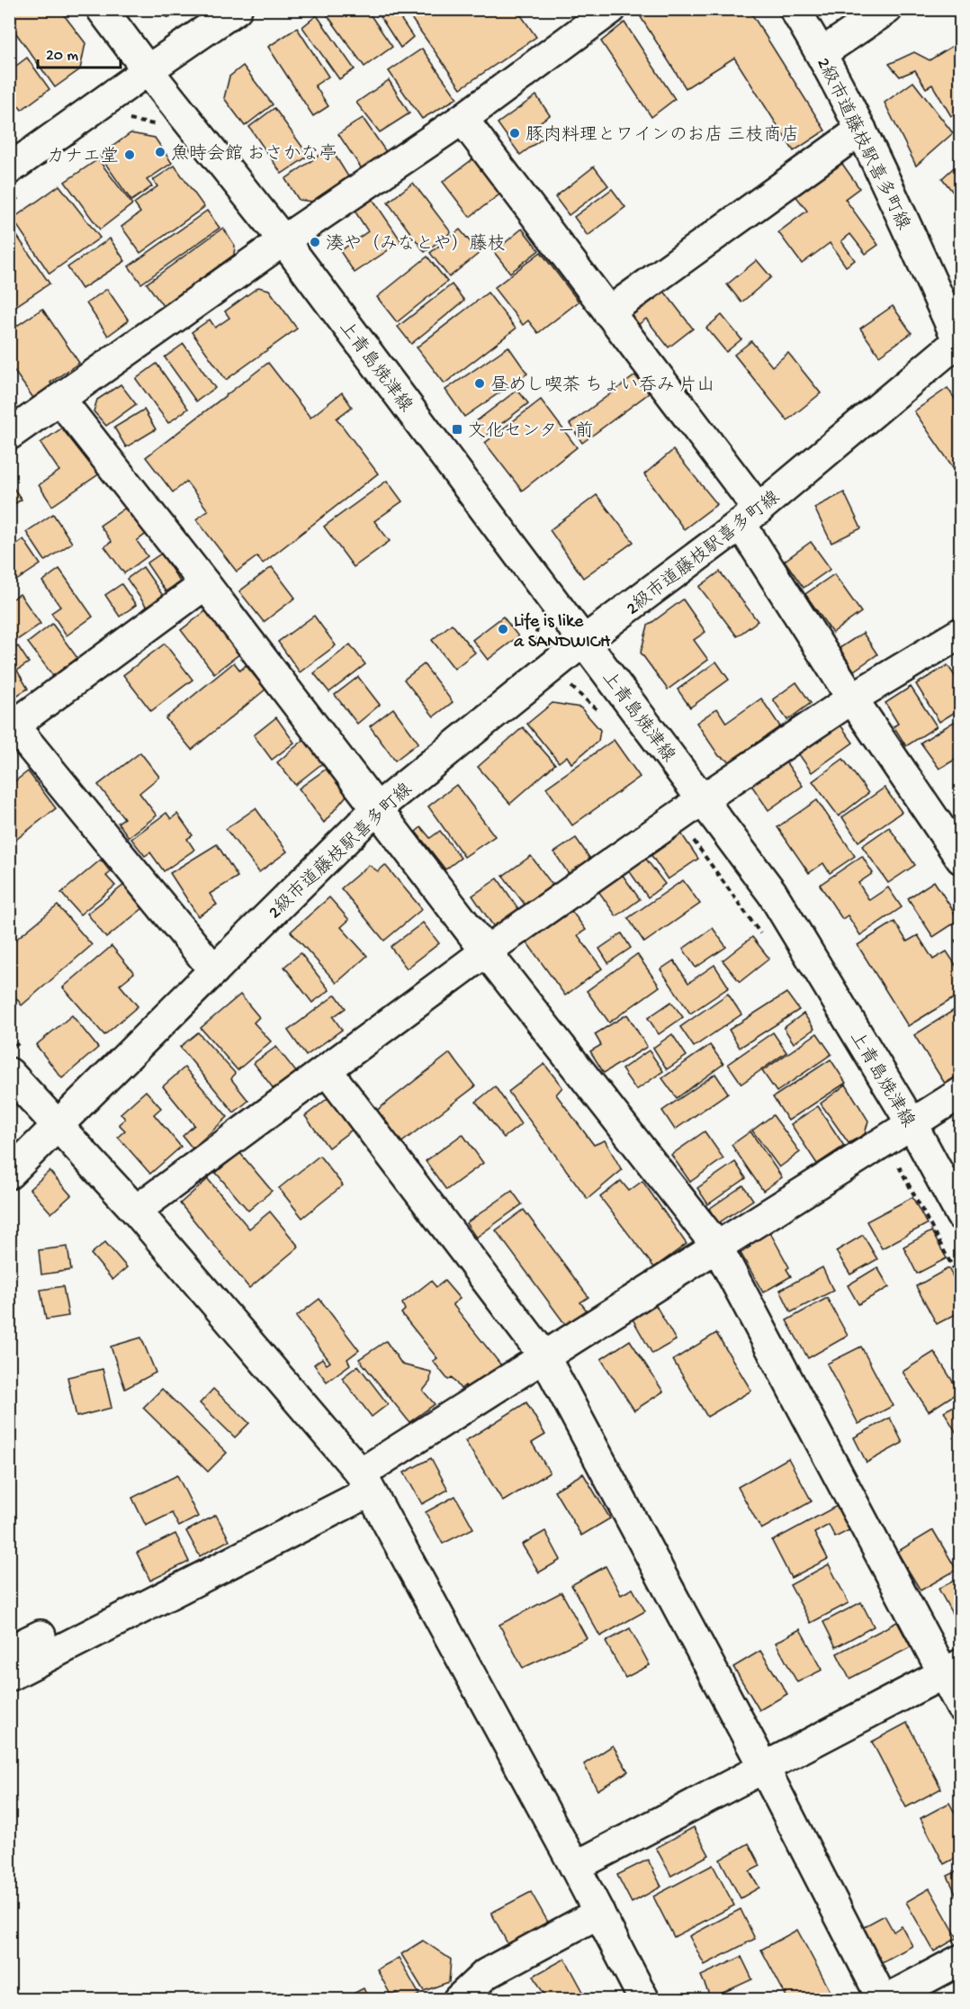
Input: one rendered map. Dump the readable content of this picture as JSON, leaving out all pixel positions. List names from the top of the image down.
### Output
{
  "streets": {
    "street": ["2級市道藤枝駅喜多町線", "上青島焼津線"]
  },
  "crossings": [
    ["2級市道藤枝駅喜多町線", "上青島焼津線"]
  ],
  "places": {
    "other": [
      "豚肉料理とワインのお店 三枝商店",
      "魚時会館 おさかな亭",
      "カナエ堂",
      "湊や（みなとや）藤枝",
      "昼めし喫茶 ちょい呑み 片山",
      "Life is like a SANDWICH"
    ],
    "transit": ["文化センター前"]
  },
  "scale_bar": "20 m"
}
